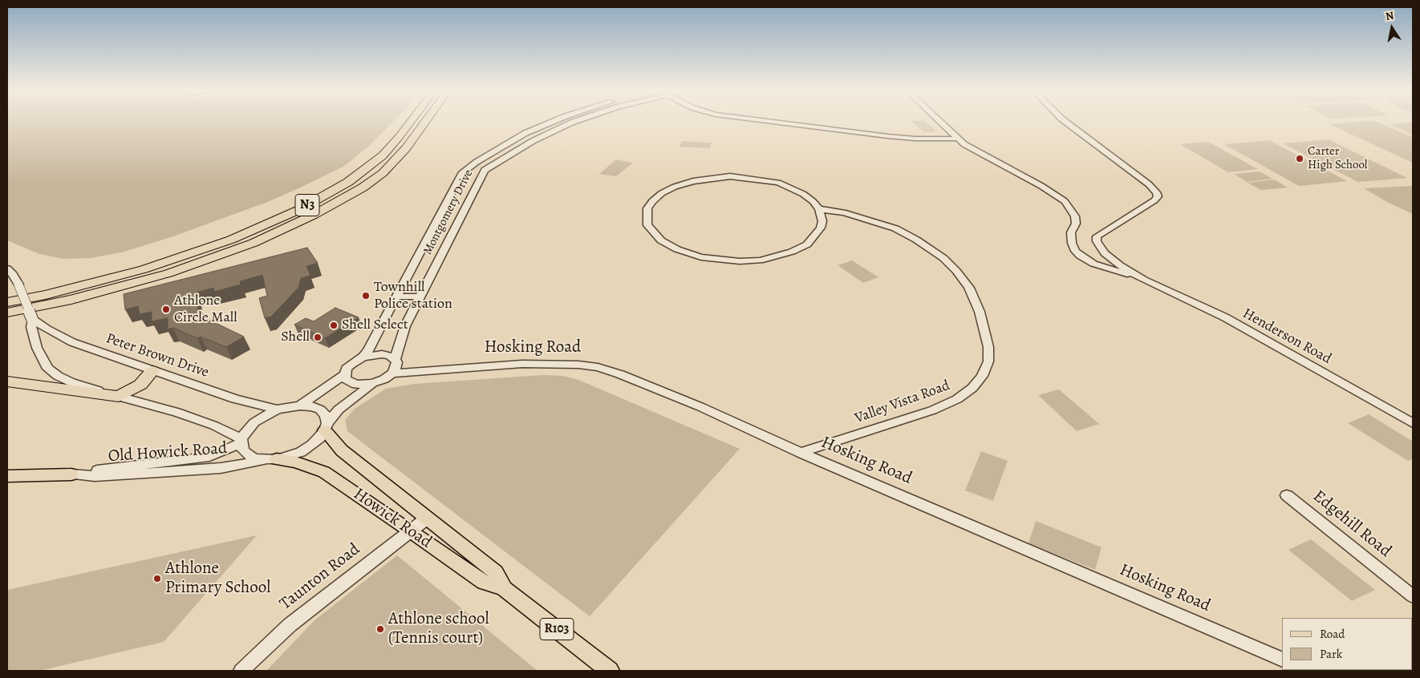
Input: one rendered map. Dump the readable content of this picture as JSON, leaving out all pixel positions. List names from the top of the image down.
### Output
{
  "streets": {
    "highway": ["N3"],
    "main road": ["Old Howick Road", "Howick Road", "R103"],
    "street": [
      "Montgomery Drive",
      "Henderson Road",
      "Hosking Road",
      "Peter Brown Drive",
      "Valley Vista Road",
      "Edgehill Road",
      "Taunton Road"
    ]
  },
  "crossings": [
    ["Montgomery Drive", "Hosking Road"],
    ["Hosking Road", "Valley Vista Road"],
    ["Peter Brown Drive", "R103"],
    ["Old Howick Road", "Howick Road"],
    ["Old Howick Road", "R103"],
    ["Howick Road", "Taunton Road"],
    ["Howick Road", "R103"]
  ],
  "places": [
    "Carter High School",
    "Townhill Police station",
    "Athlone Circle Mall",
    "Shell Select",
    "Shell",
    "Athlone Primary School",
    "Athlone school (Tennis court)"
  ],
  "legend": ["Road", "Park"],
  "north": "top"
}
